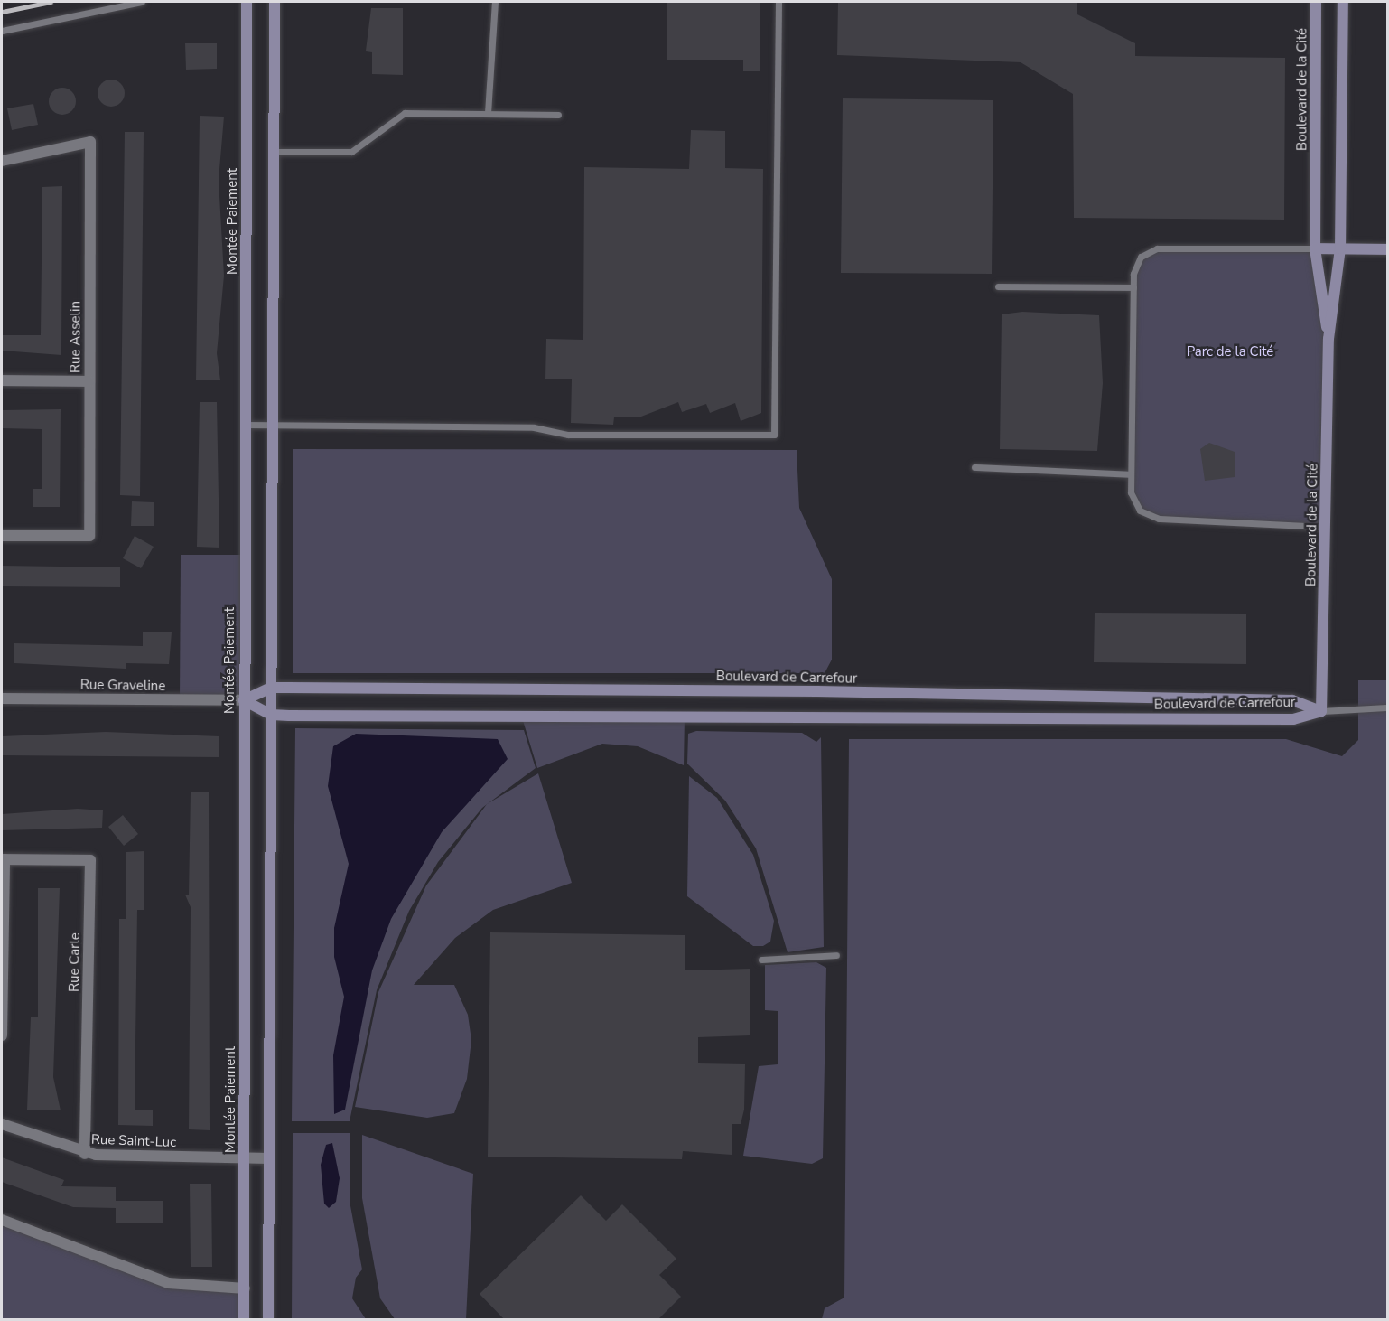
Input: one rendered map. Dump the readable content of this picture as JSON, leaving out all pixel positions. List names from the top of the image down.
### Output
{
  "streets": {
    "street": [
      "Boulevard de la Cité",
      "Montée Paiement",
      "Rue Asselin",
      "Boulevard de Carrefour",
      "Rue Graveline",
      "Rue Carle",
      "Rue Saint-Luc"
    ]
  },
  "crossings": [
    ["Boulevard de la Cité", "Boulevard de Carrefour"],
    ["Montée Paiement", "Rue Graveline"],
    ["Montée Paiement", "Rue Saint-Luc"],
    ["Rue Carle", "Rue Saint-Luc"]
  ],
  "parks": ["Parc de la Cité"]
}
